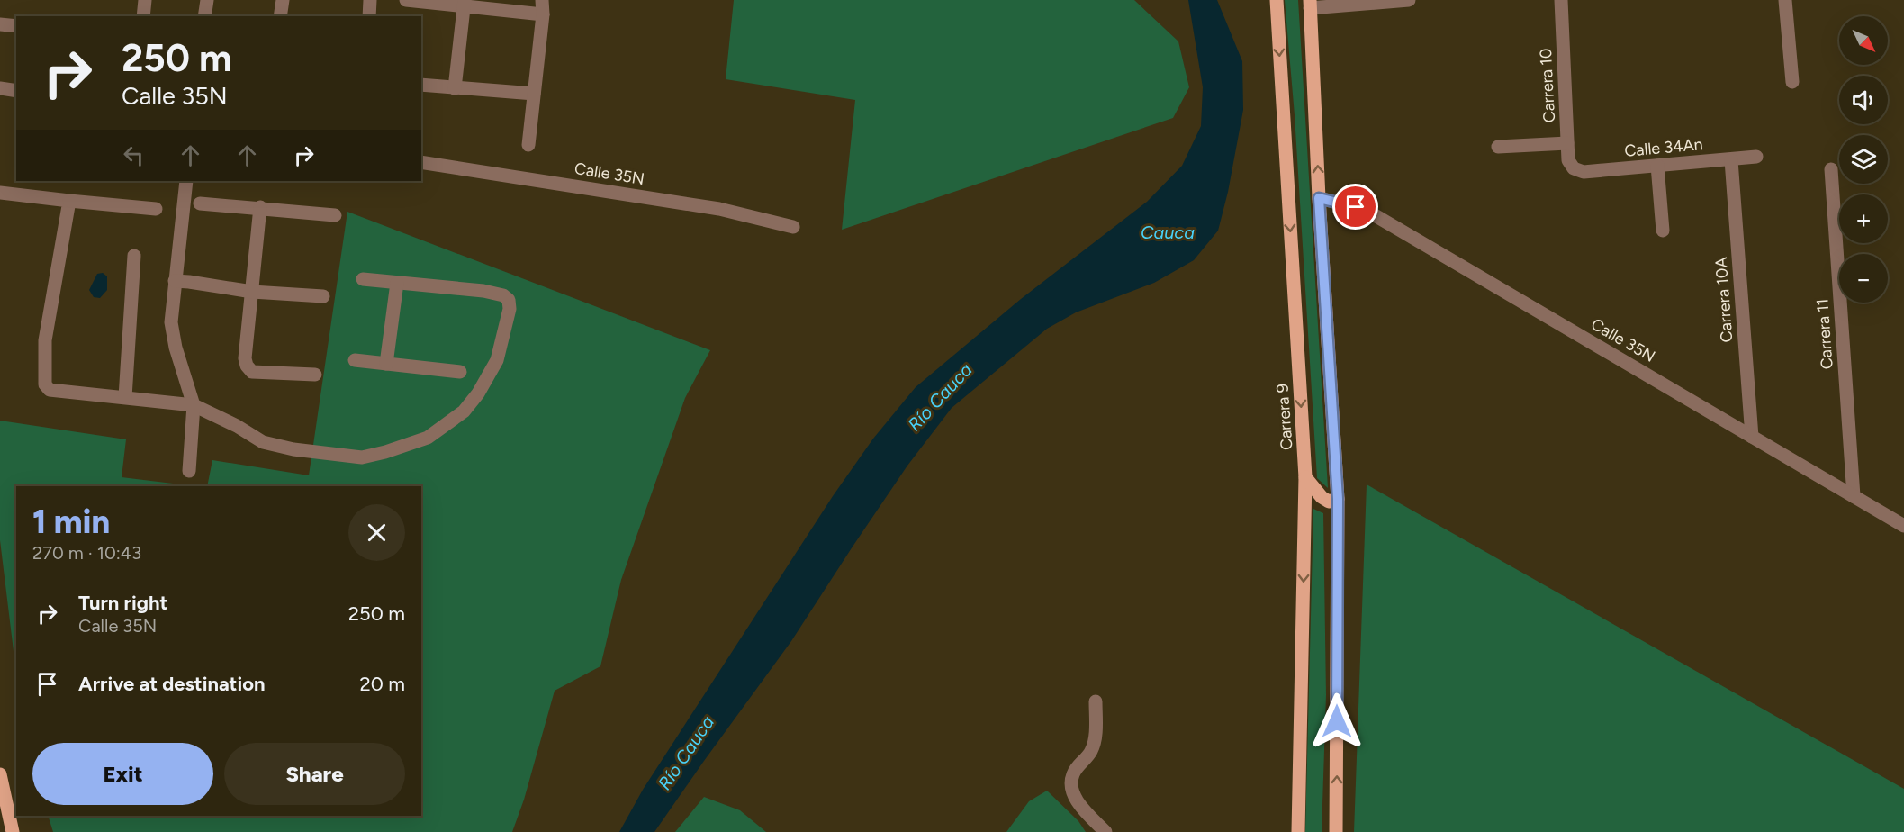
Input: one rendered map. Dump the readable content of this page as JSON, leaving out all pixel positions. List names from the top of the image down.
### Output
{
  "streets": {
    "main road": ["Carrera 9"],
    "street": [
      "Carrera 10",
      "Calle 34An",
      "Calle 35N",
      "Carrera 10A",
      "Carrera 11"
    ]
  },
  "crossings": [
    ["Carrera 10", "Calle 34An"],
    ["Calle 34An", "Carrera 10A"],
    ["Calle 35N", "Carrera 10A"],
    ["Calle 35N", "Carrera 11"]
  ],
  "water": ["Cauca", "Río Cauca"],
  "north": "bottom right",
  "page": {
    "map_buttons": ["+", "−"],
    "turn": ["250 m", "Calle 35N"],
    "heading": ["1 min", "270 m · 10:43"],
    "list": [
      {
        "name": "Turn right",
        "note": "Calle 35N",
        "value": "250 m"
      },
      {
        "name": "Arrive at destination",
        "value": "20 m"
      }
    ],
    "buttons": ["Exit", "Share"]
  }
}
